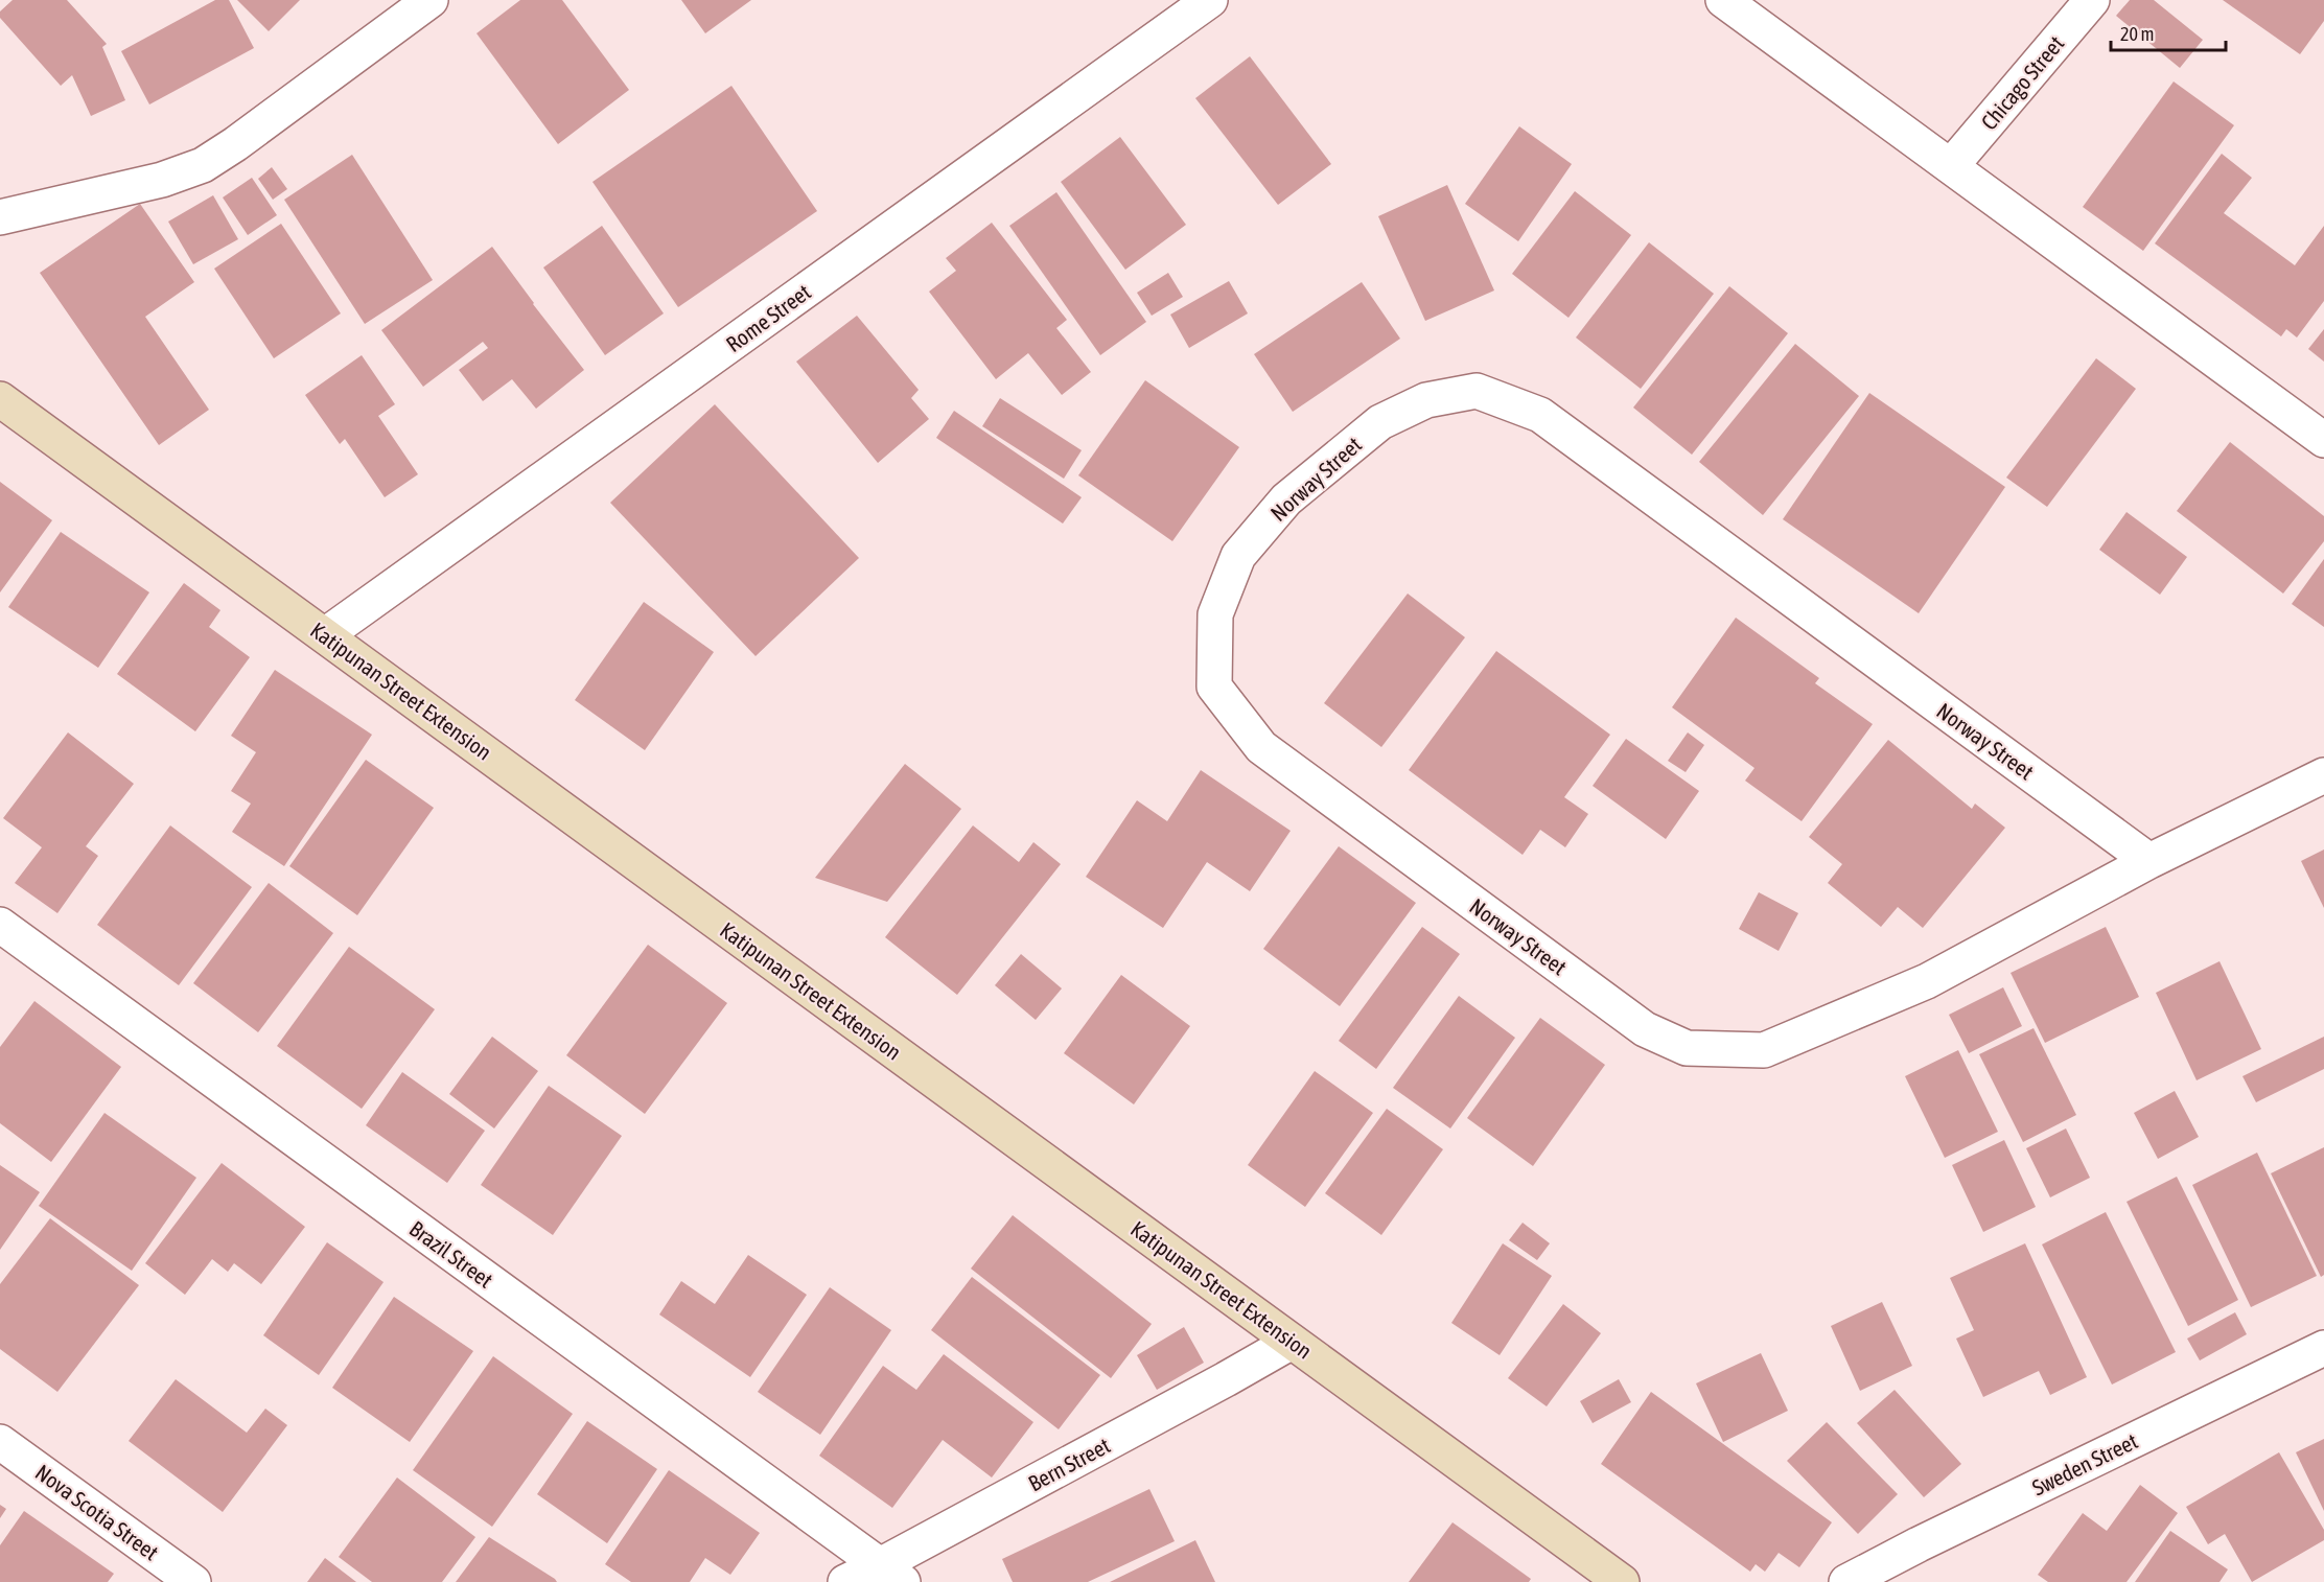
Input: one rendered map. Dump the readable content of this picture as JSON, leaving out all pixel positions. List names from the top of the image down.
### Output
{
  "streets": {
    "street": [
      "Chicago Street",
      "Rome Street",
      "Norway Street",
      "Katipunan Street Extension",
      "Brazil Street",
      "Bern Street",
      "Sweden Street",
      "Nova Scotia Street"
    ]
  },
  "crossings": [
    ["Rome Street", "Katipunan Street Extension"],
    ["Katipunan Street Extension", "Bern Street"],
    ["Brazil Street", "Bern Street"]
  ],
  "scale_bar": "20 m"
}
